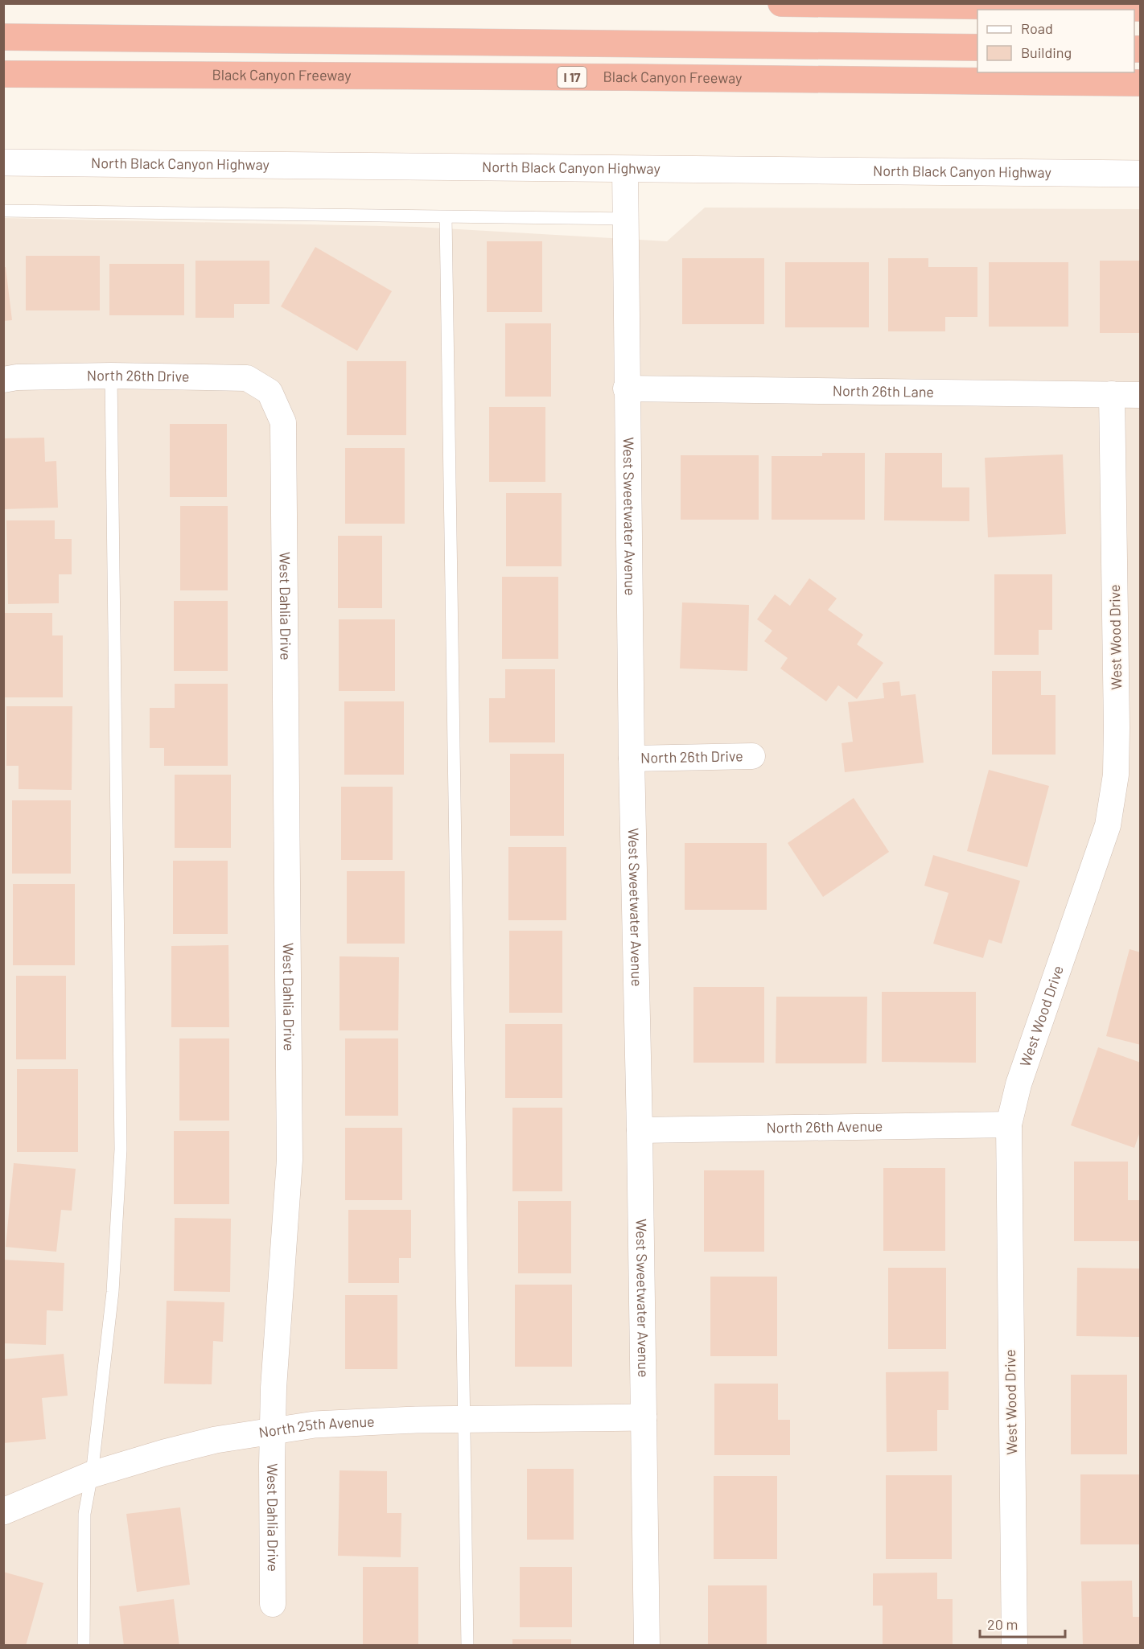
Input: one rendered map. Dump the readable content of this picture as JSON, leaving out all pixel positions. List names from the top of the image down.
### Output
{
  "streets": {
    "highway": ["Black Canyon Freeway", "I 17"],
    "main road": ["North Black Canyon Highway", "North 25th Avenue"],
    "street": [
      "North 26th Drive",
      "North 26th Lane",
      "West Sweetwater Avenue",
      "West Dahlia Drive",
      "West Wood Drive",
      "North 26th Avenue"
    ]
  },
  "crossings": [
    ["North Black Canyon Highway", "West Sweetwater Avenue"],
    ["North 26th Drive", "West Sweetwater Avenue"],
    ["North 26th Drive", "West Dahlia Drive"],
    ["North 26th Lane", "West Sweetwater Avenue"],
    ["North 26th Lane", "West Wood Drive"],
    ["West Sweetwater Avenue", "North 26th Avenue"],
    ["West Sweetwater Avenue", "North 25th Avenue"],
    ["West Dahlia Drive", "North 25th Avenue"],
    ["West Wood Drive", "North 26th Avenue"]
  ],
  "legend": ["Road", "Building"],
  "scale_bar": "20 m"
}
